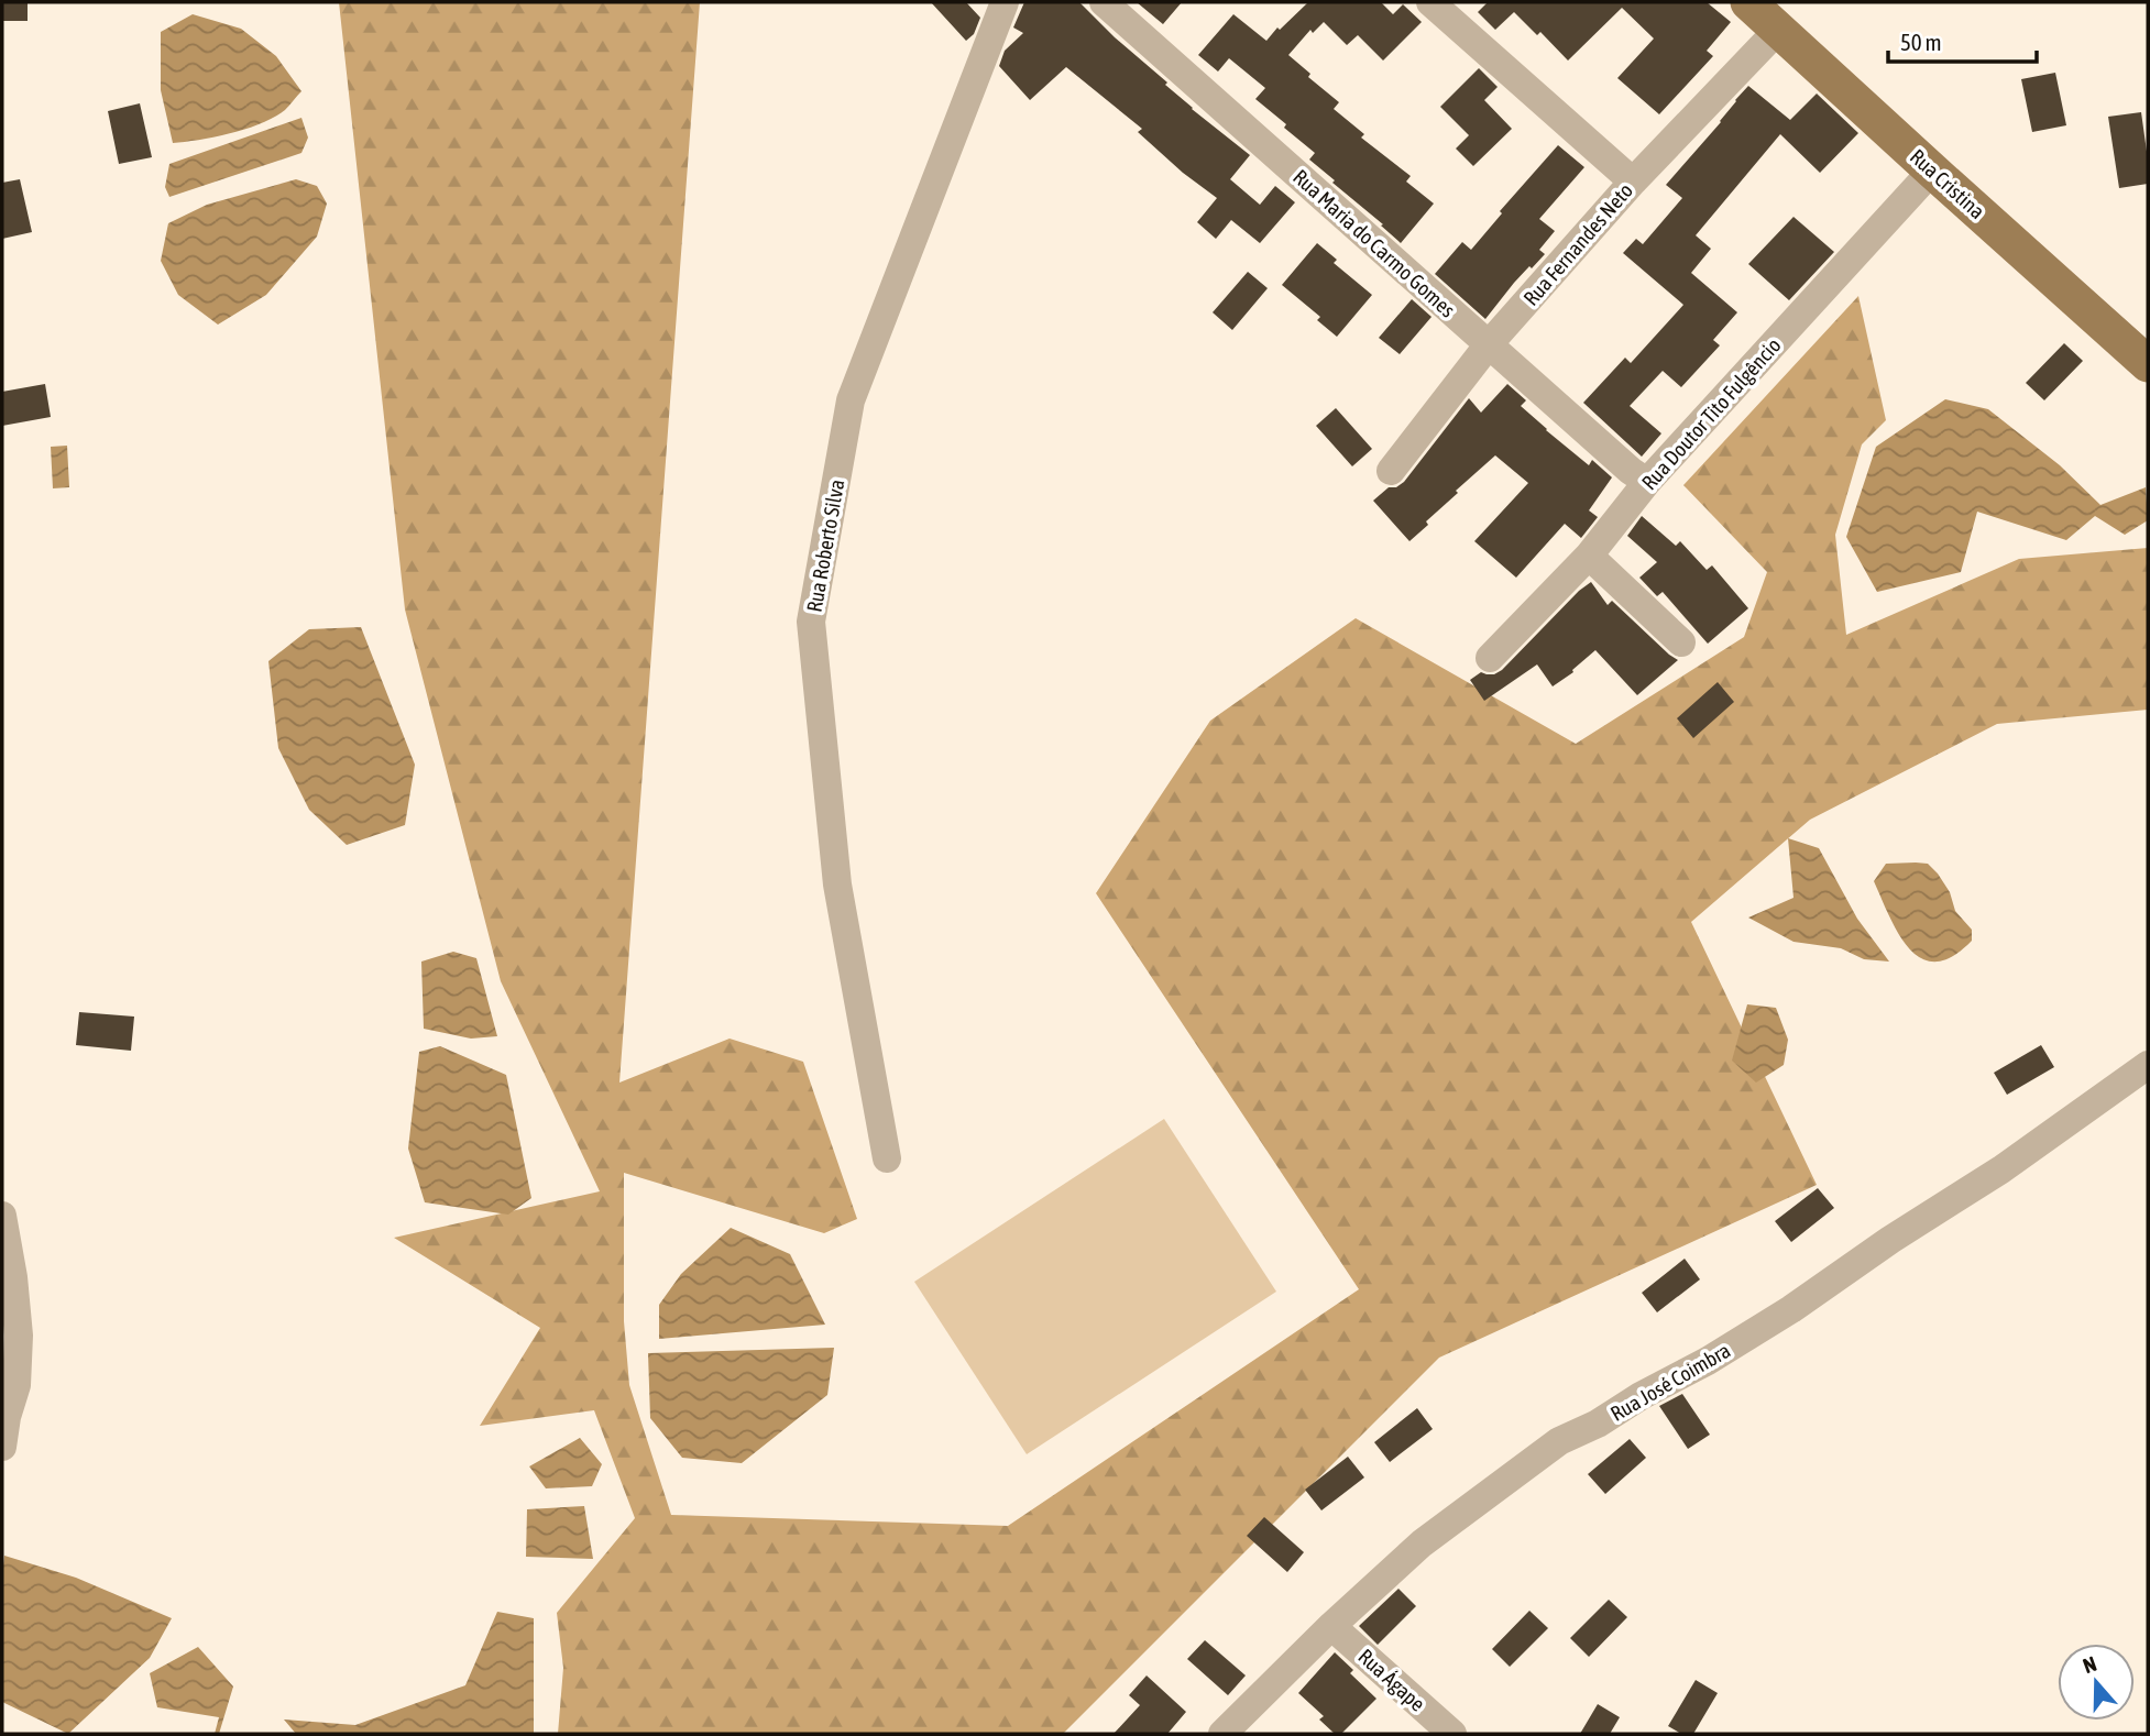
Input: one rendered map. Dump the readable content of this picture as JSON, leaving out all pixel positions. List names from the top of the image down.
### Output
{
  "streets": {
    "main road": ["Rua Cristina"],
    "street": [
      "Rua Maria do Carmo Gomes",
      "Rua Fernandes Neto",
      "Rua Doutor Tito Fulgêncio",
      "Rua Roberto Silva",
      "Rua José Coimbra",
      "Rua Ágape"
    ]
  },
  "crossings": [
    ["Rua Cristina", "Rua Fernandes Neto"],
    ["Rua Cristina", "Rua Doutor Tito Fulgêncio"],
    ["Rua Maria do Carmo Gomes", "Rua Fernandes Neto"],
    ["Rua Maria do Carmo Gomes", "Rua Doutor Tito Fulgêncio"],
    ["Rua José Coimbra", "Rua Ágape"]
  ],
  "scale_bar": "50 m",
  "north": "top"
}
